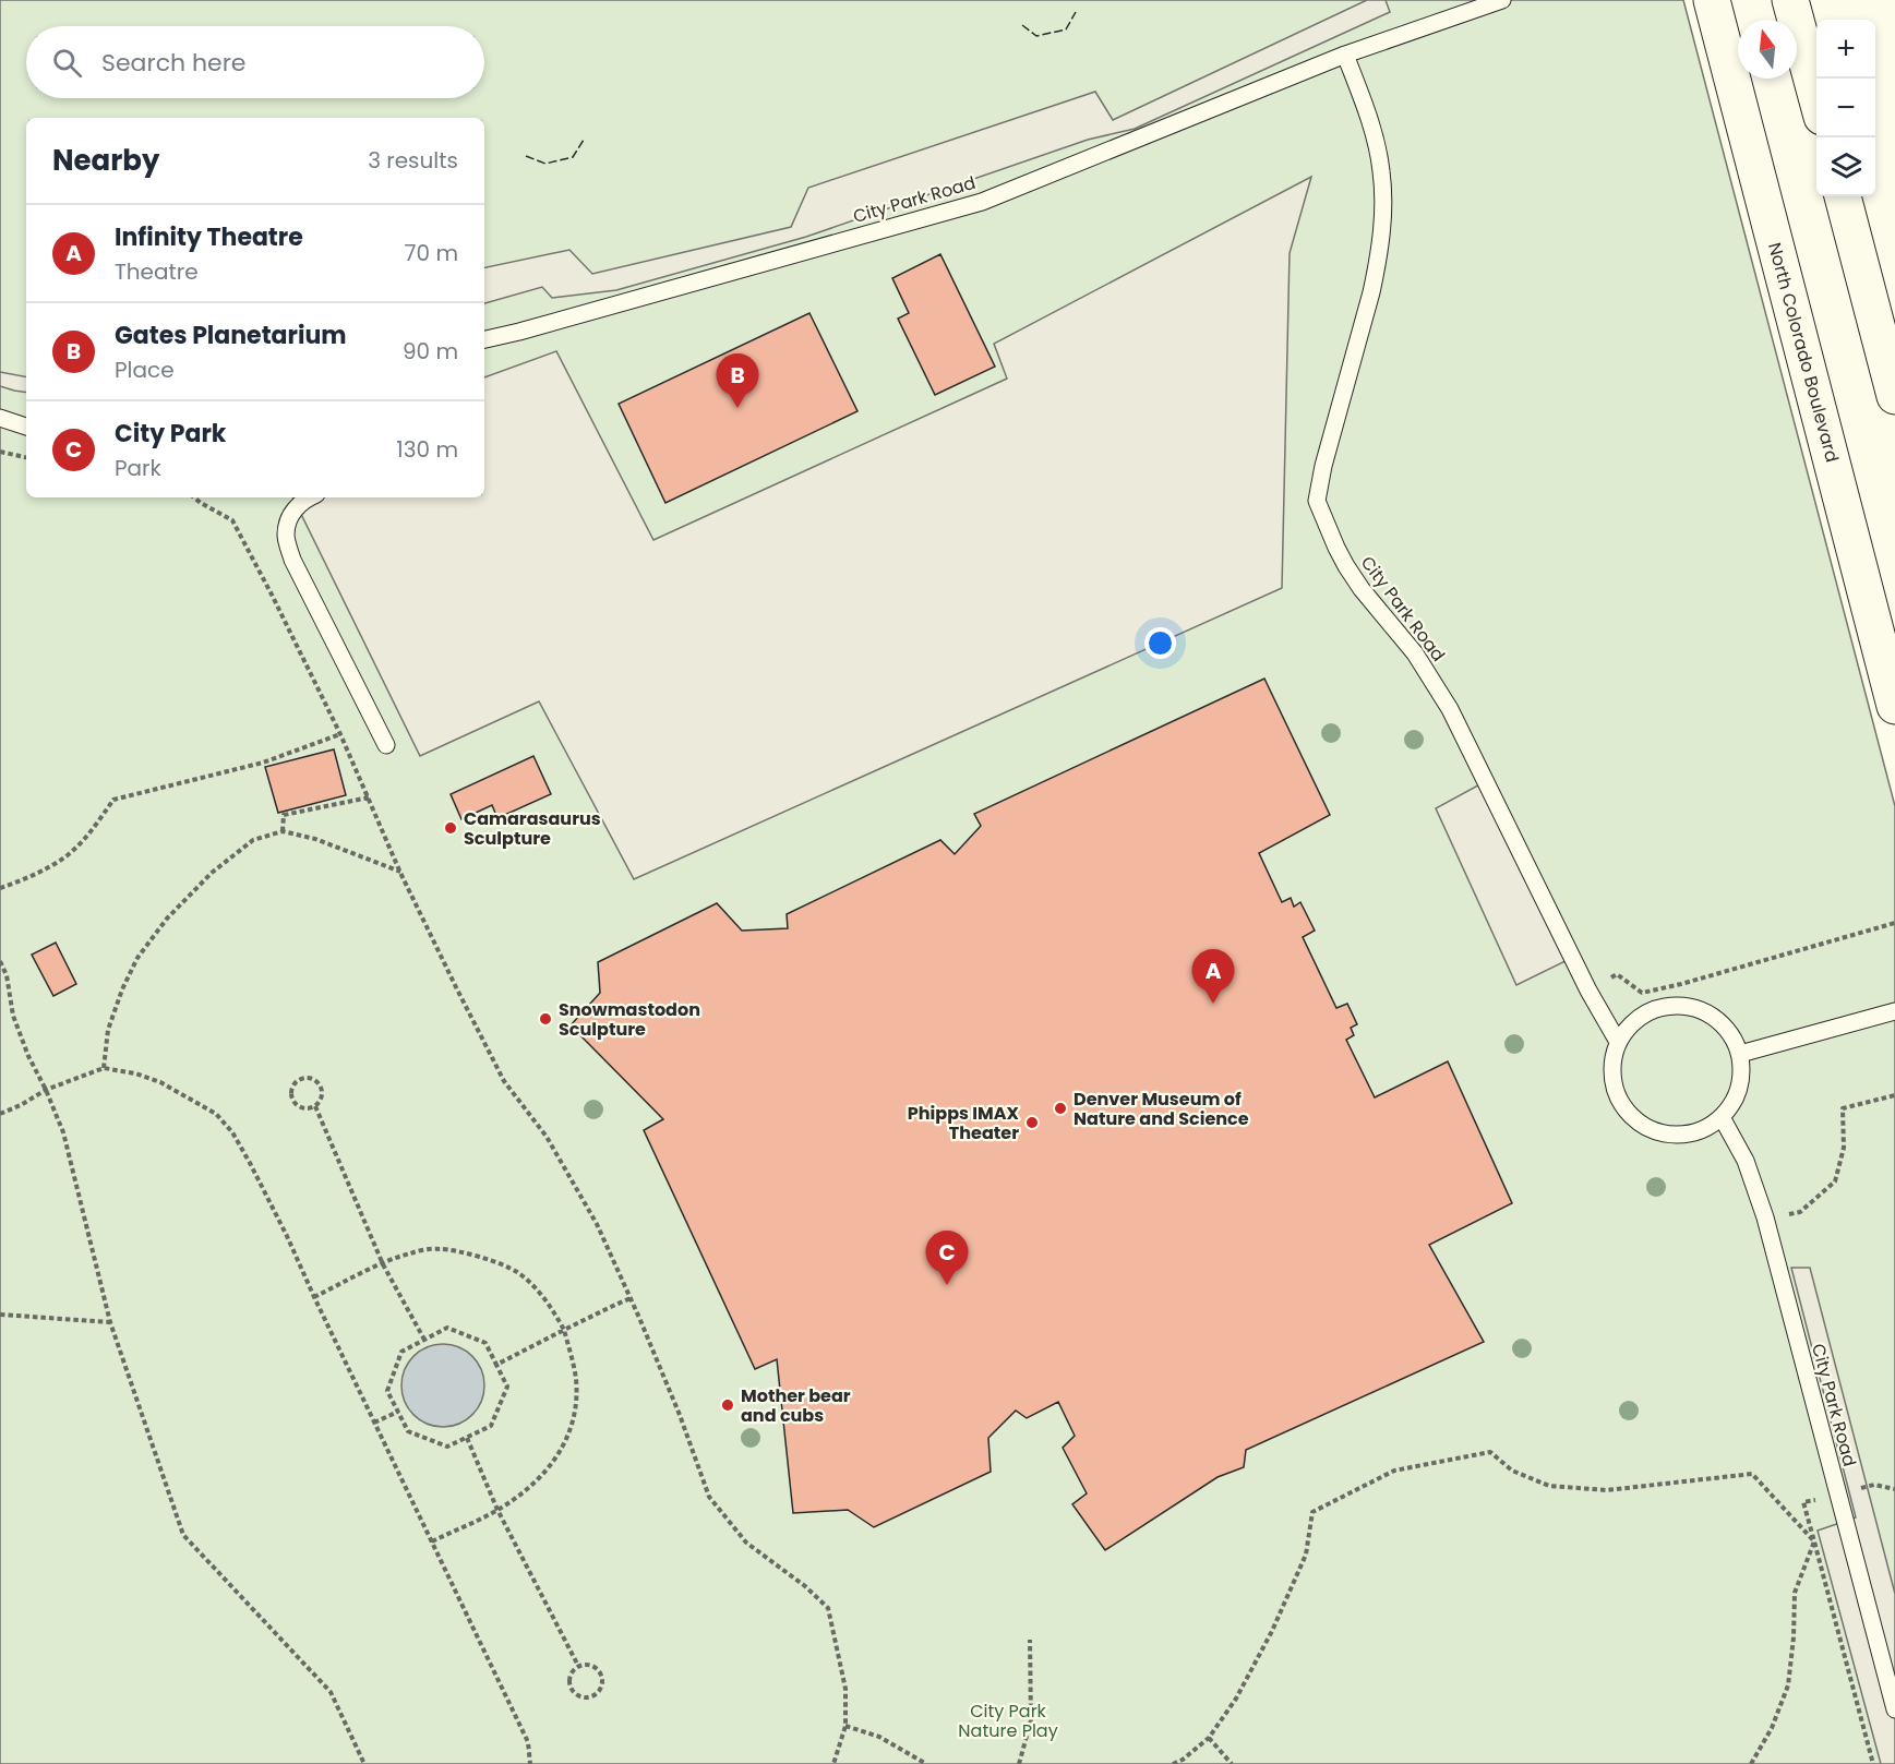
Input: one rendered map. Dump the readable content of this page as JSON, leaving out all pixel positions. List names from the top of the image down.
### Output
{
  "streets": {
    "main road": ["North Colorado Boulevard"],
    "lane": ["City Park Road"]
  },
  "parks": ["City Park Nature Play"],
  "places": [
    "Camarasaurus Sculpture",
    "Snowmastodon Sculpture",
    "Denver Museum of Nature and Science",
    "Phipps IMAX Theater",
    "Mother bear and cubs"
  ],
  "north": "top",
  "page": {
    "map_buttons": ["+", "−"],
    "search": "Search here",
    "heading": ["Nearby", "3 results"],
    "list": [
      {
        "mark": "A",
        "name": "Infinity Theatre",
        "note": "Theatre",
        "value": "70 m"
      },
      {
        "mark": "B",
        "name": "Gates Planetarium",
        "note": "Place",
        "value": "90 m"
      },
      {
        "mark": "C",
        "name": "City Park",
        "note": "Park",
        "value": "130 m"
      }
    ],
    "pins": ["B", "A", "C"]
  }
}
